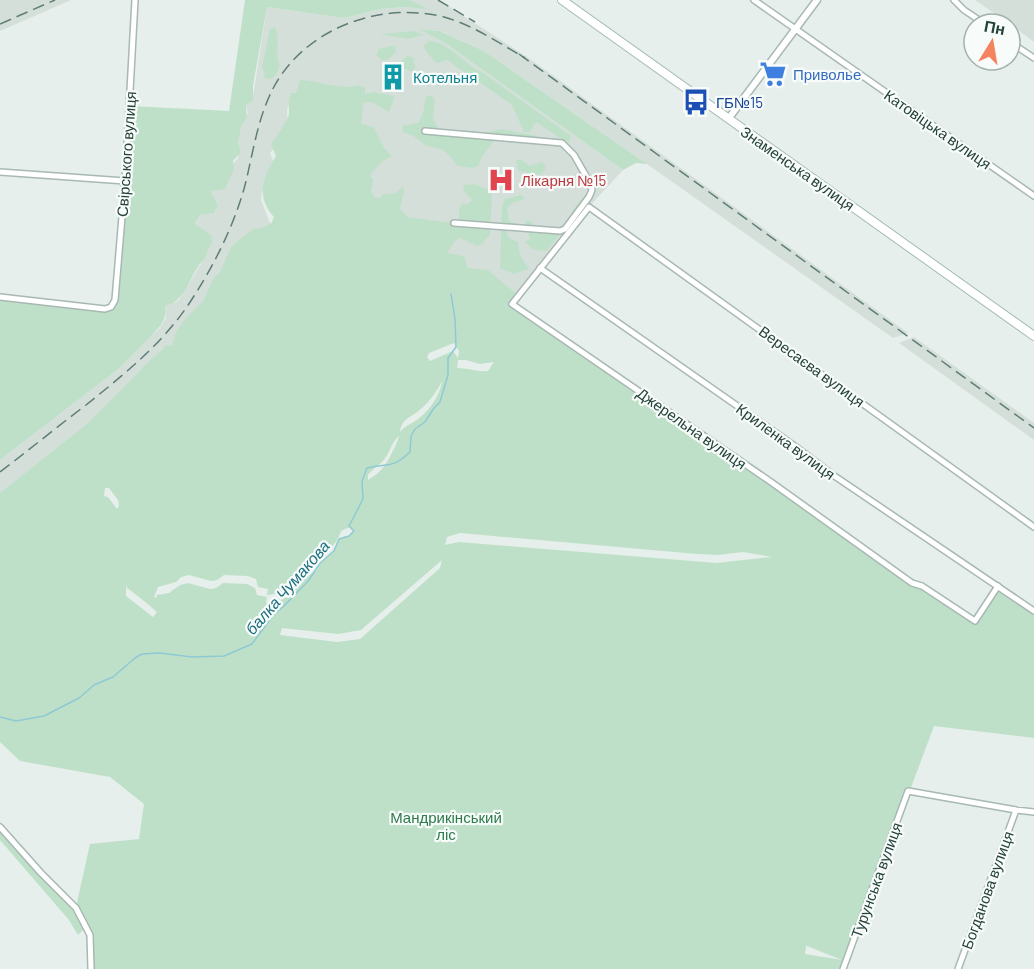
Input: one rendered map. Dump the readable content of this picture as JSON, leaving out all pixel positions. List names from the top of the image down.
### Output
{
  "streets": {
    "main road": ["Знаменська вулиця"],
    "street": [
      "Катовіцька вулиця",
      "Свірського вулиця",
      "Вересаєва вулиця",
      "Джерельна вулиця",
      "Криленка вулиця",
      "Турунська вулиця",
      "Богданова вулиця"
    ]
  },
  "crossings": [
    ["Вересаєва вулиця", "Джерельна вулиця"],
    ["Джерельна вулиця", "Криленка вулиця"],
    ["Турунська вулиця", "Богданова вулиця"]
  ],
  "water": ["балка Чумакова"],
  "parks": ["Мандрикінський ліс"],
  "places": {
    "supermarket": ["Приволье"],
    "building": ["Котельня"],
    "bus stop": ["ГБ№15"],
    "hospital": ["Лікарня №15"]
  },
  "north": "top"
}
